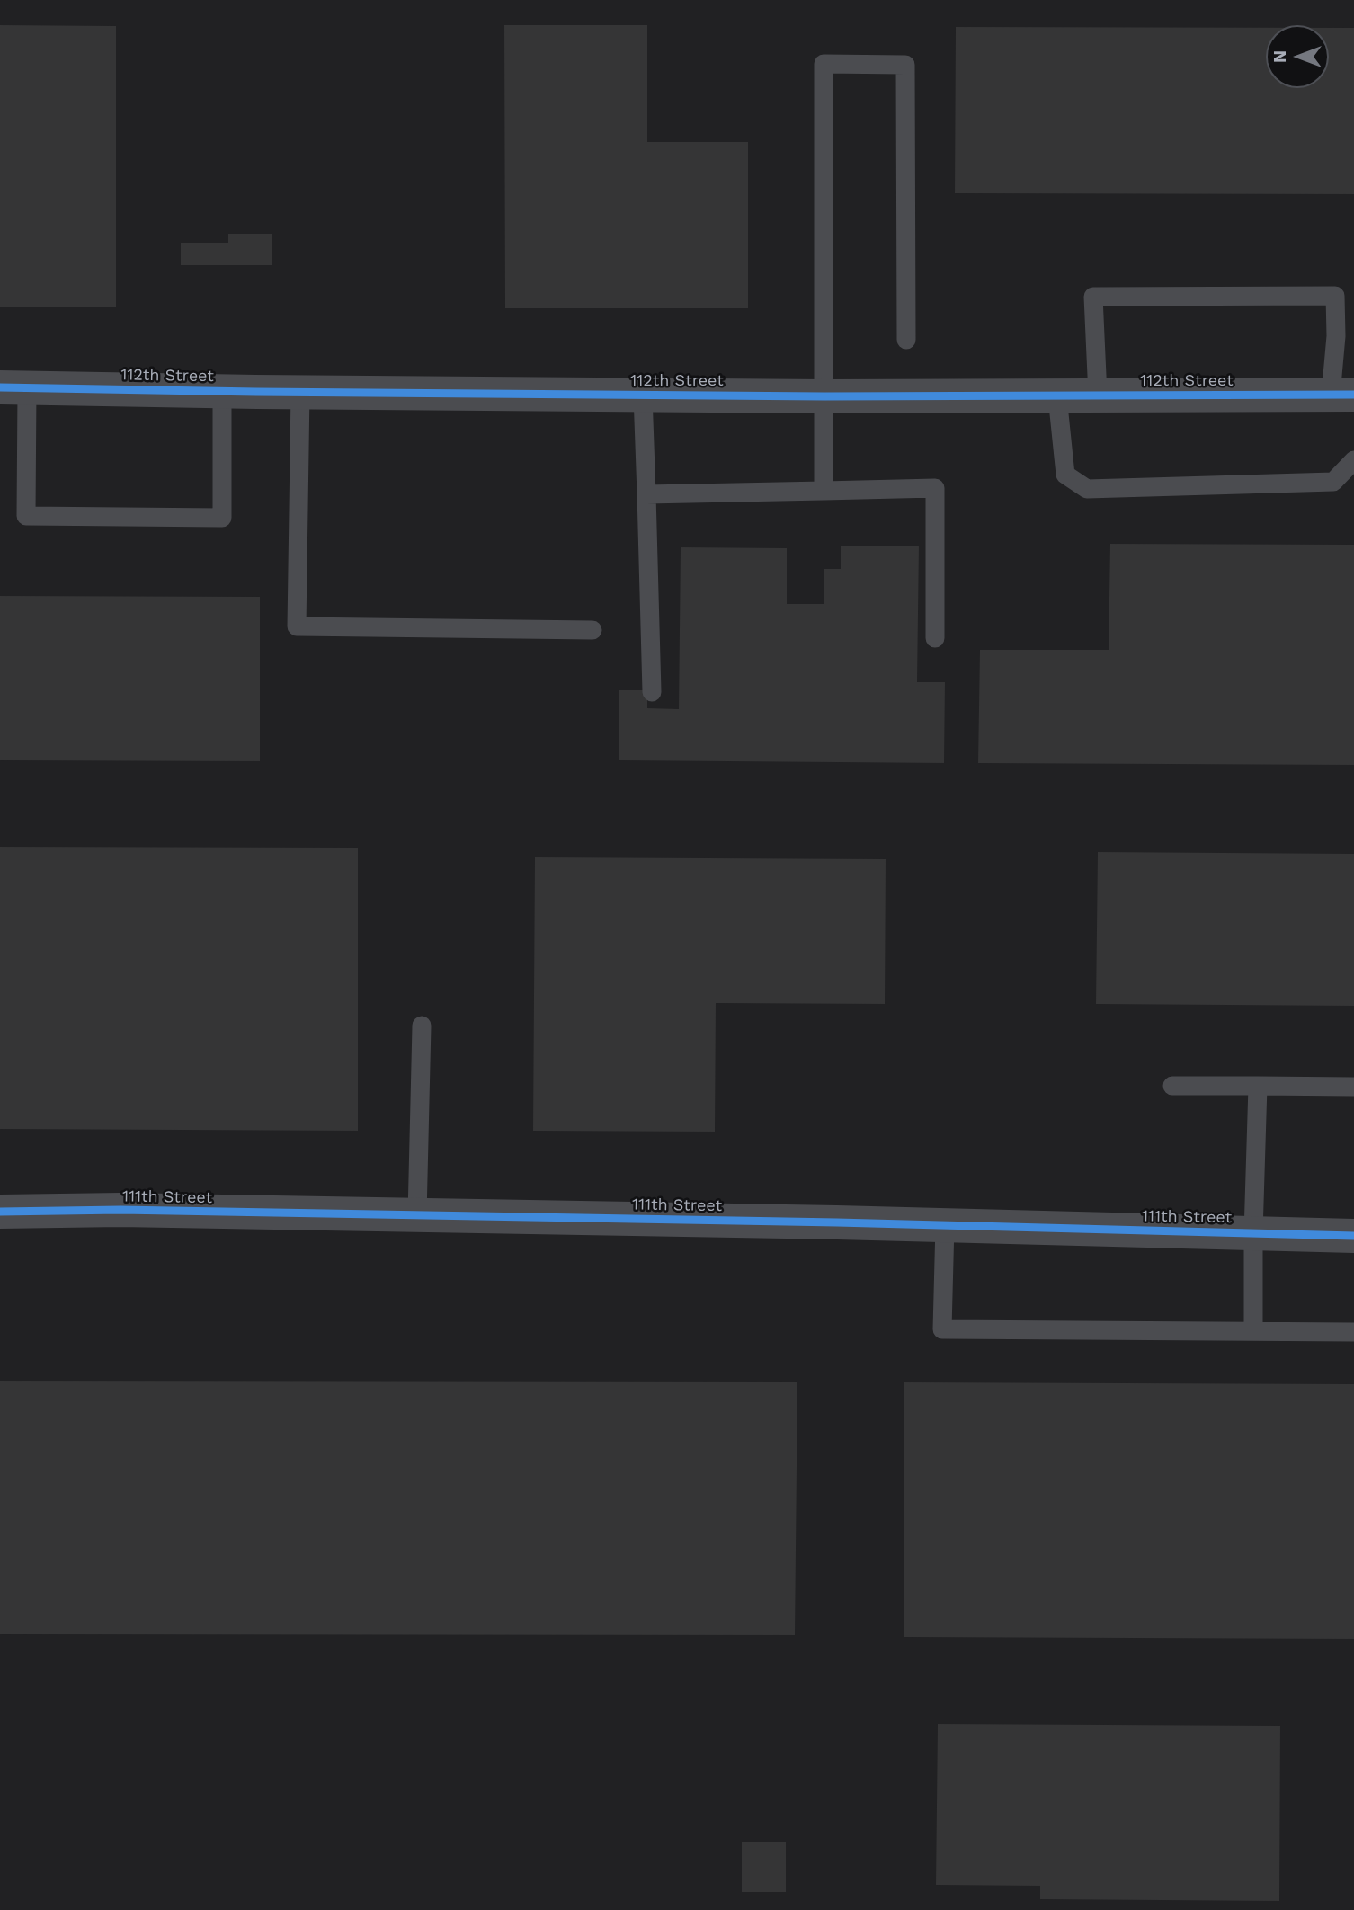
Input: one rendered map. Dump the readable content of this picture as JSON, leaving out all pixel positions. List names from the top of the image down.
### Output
{
  "streets": {
    "street": ["112th Street", "111th Street"]
  },
  "north": "left"
}
